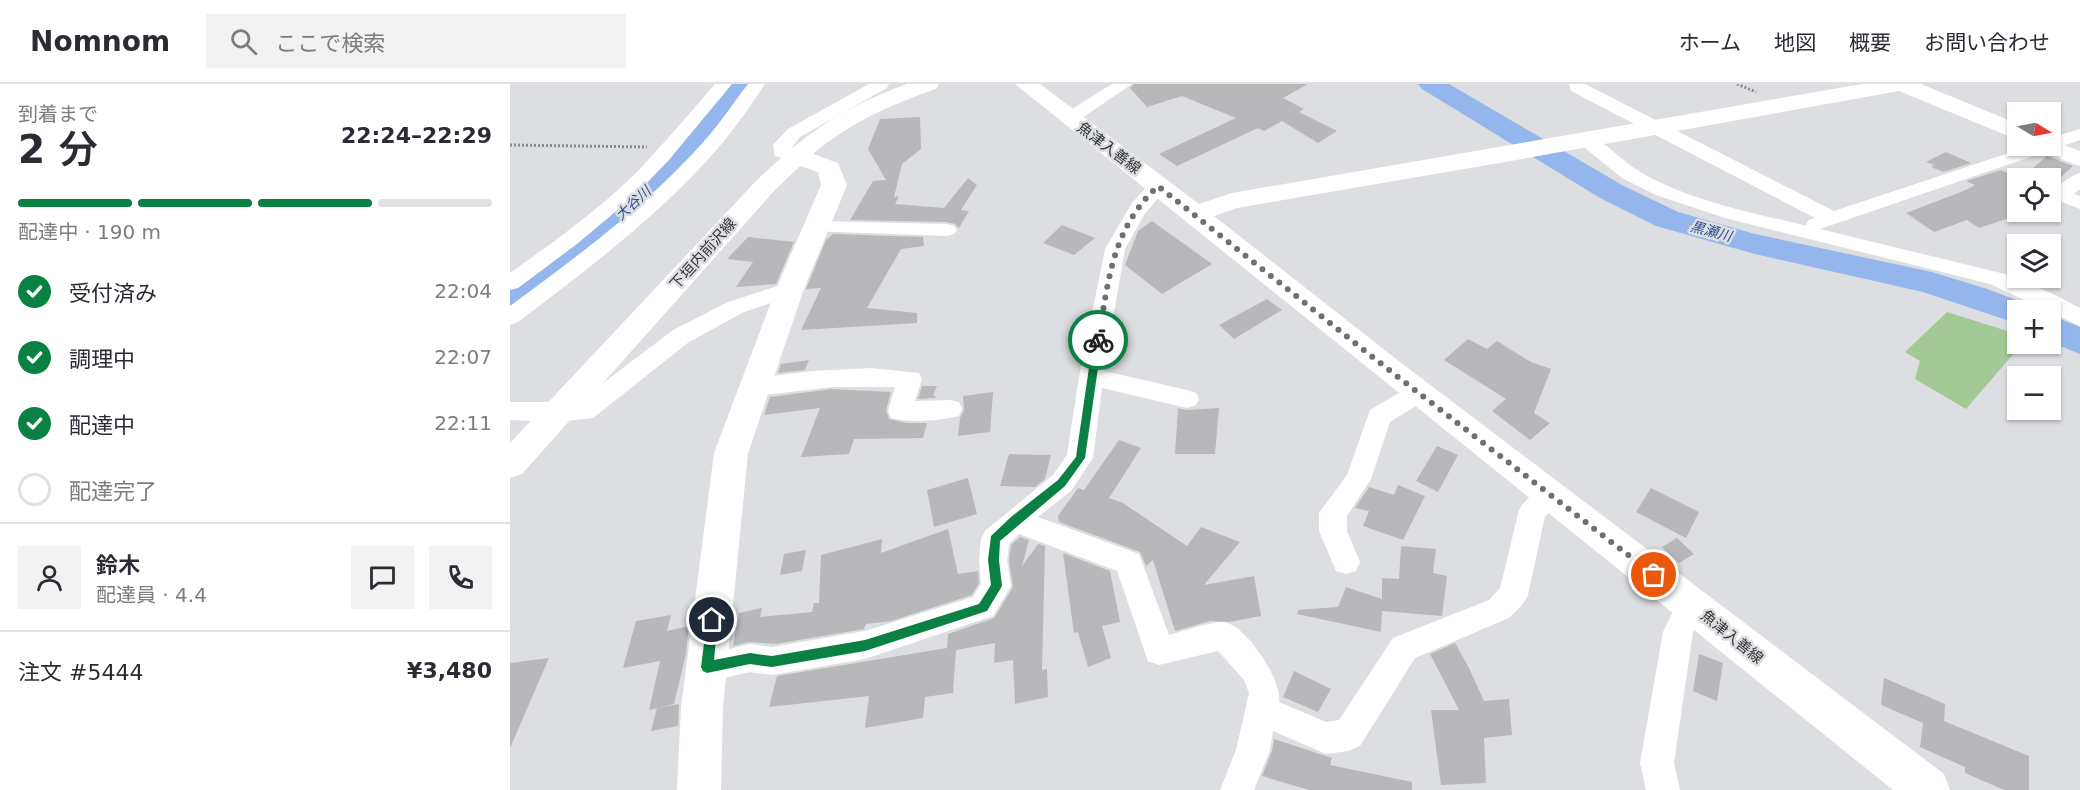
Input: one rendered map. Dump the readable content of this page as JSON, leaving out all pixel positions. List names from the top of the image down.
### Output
{
  "streets": {
    "street": ["魚津入善線", "下垣内前沢線"]
  },
  "water": ["大谷川", "黒瀬川"],
  "north": "right",
  "page": {
    "header": "Nomnom",
    "search": "ここで検索",
    "nav": [
      "ホーム",
      "地図",
      "概要",
      "お問い合わせ"
    ],
    "heading": ["2 分", "到着まで", "22:24–22:29"],
    "panel": [
      "鈴木",
      "配達員 · 4.4",
      "注文 #5444",
      "¥3,480"
    ],
    "map_buttons": ["+", "−"],
    "bar": "配達中 · 190 m",
    "list": [
      ["受付済み", "22:04"],
      ["調理中", "22:07"],
      ["配達中", "22:11"],
      "配達完了"
    ]
  }
}
